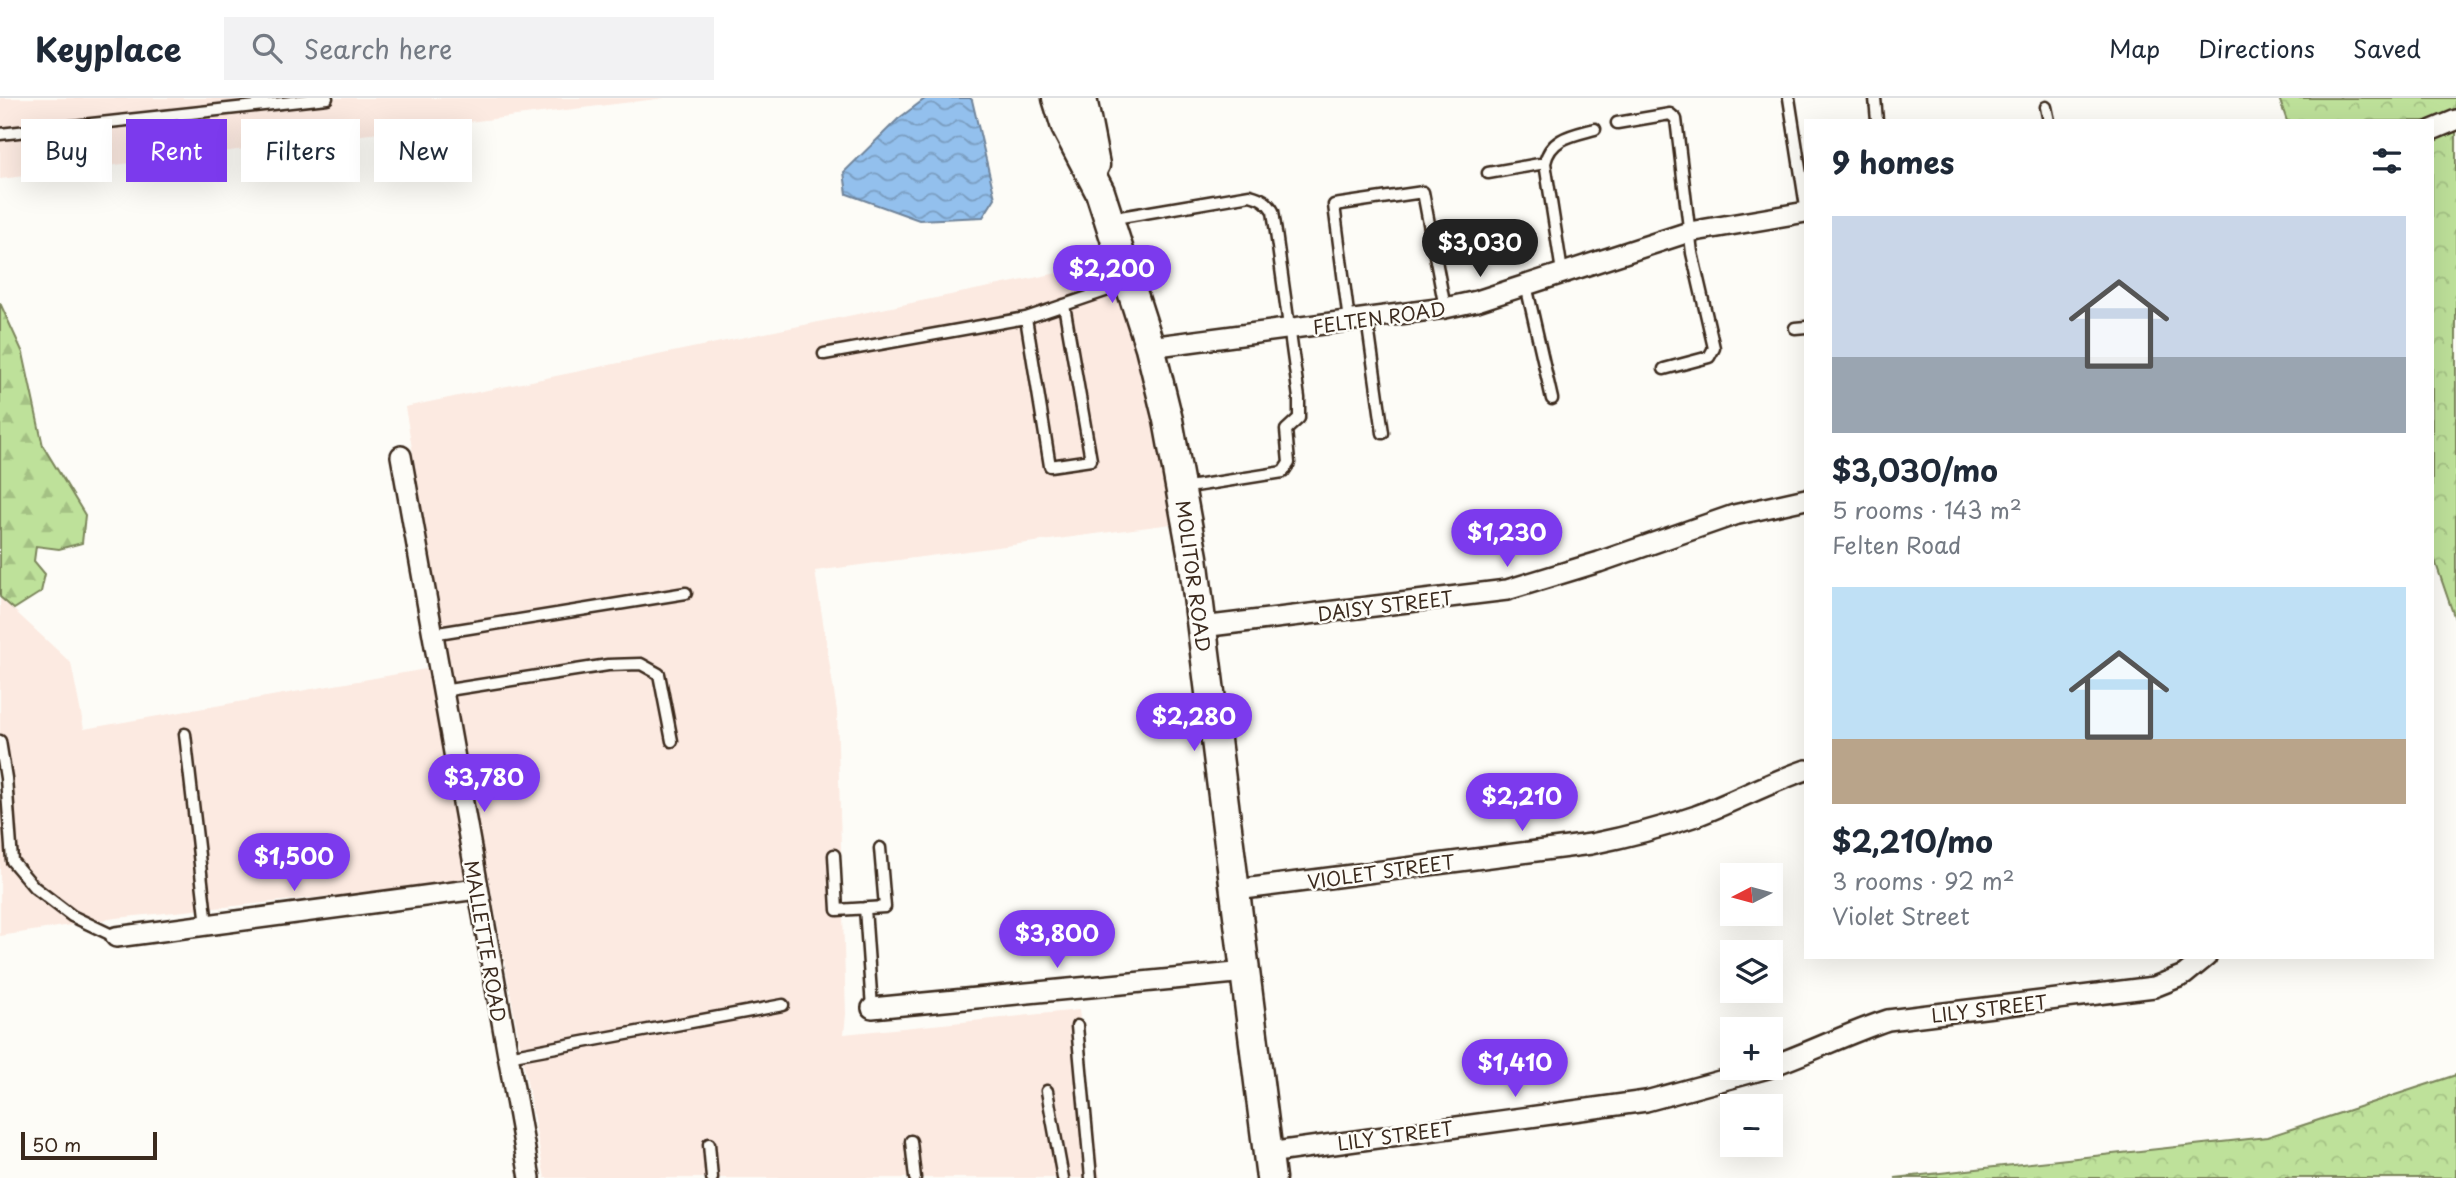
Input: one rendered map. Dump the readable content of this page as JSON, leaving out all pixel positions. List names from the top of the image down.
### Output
{
  "streets": {
    "street": [
      "FELTEN ROAD",
      "MOLITOR ROAD",
      "DAISY STREET",
      "VIOLET STREET",
      "MALLETTE ROAD",
      "LILY STREET"
    ]
  },
  "crossings": [
    ["FELTEN ROAD", "MOLITOR ROAD"],
    ["MOLITOR ROAD", "DAISY STREET"],
    ["MOLITOR ROAD", "VIOLET STREET"],
    ["MOLITOR ROAD", "LILY STREET"]
  ],
  "scale_bar": "50 m",
  "north": "left",
  "page": {
    "header": "Keyplace",
    "search": "Search here",
    "nav": ["Map", "Directions", "Saved"],
    "chip": [
      "Buy",
      "Rent",
      "Filters",
      "New"
    ],
    "heading": "9 homes",
    "list": [
      {
        "name": "$3,030/mo",
        "note": "5 rooms · 143 m² · Felten Road"
      },
      {
        "name": "$2,210/mo",
        "note": "3 rooms · 92 m² · Violet Street"
      }
    ],
    "price": [
      "$3,030",
      "$2,200",
      "$1,230",
      "$2,280",
      "$3,780",
      "$2,210",
      "$1,500",
      "$3,800",
      "$1,410"
    ],
    "map_buttons": ["+", "−"],
    "scale": "50 m"
  }
}
